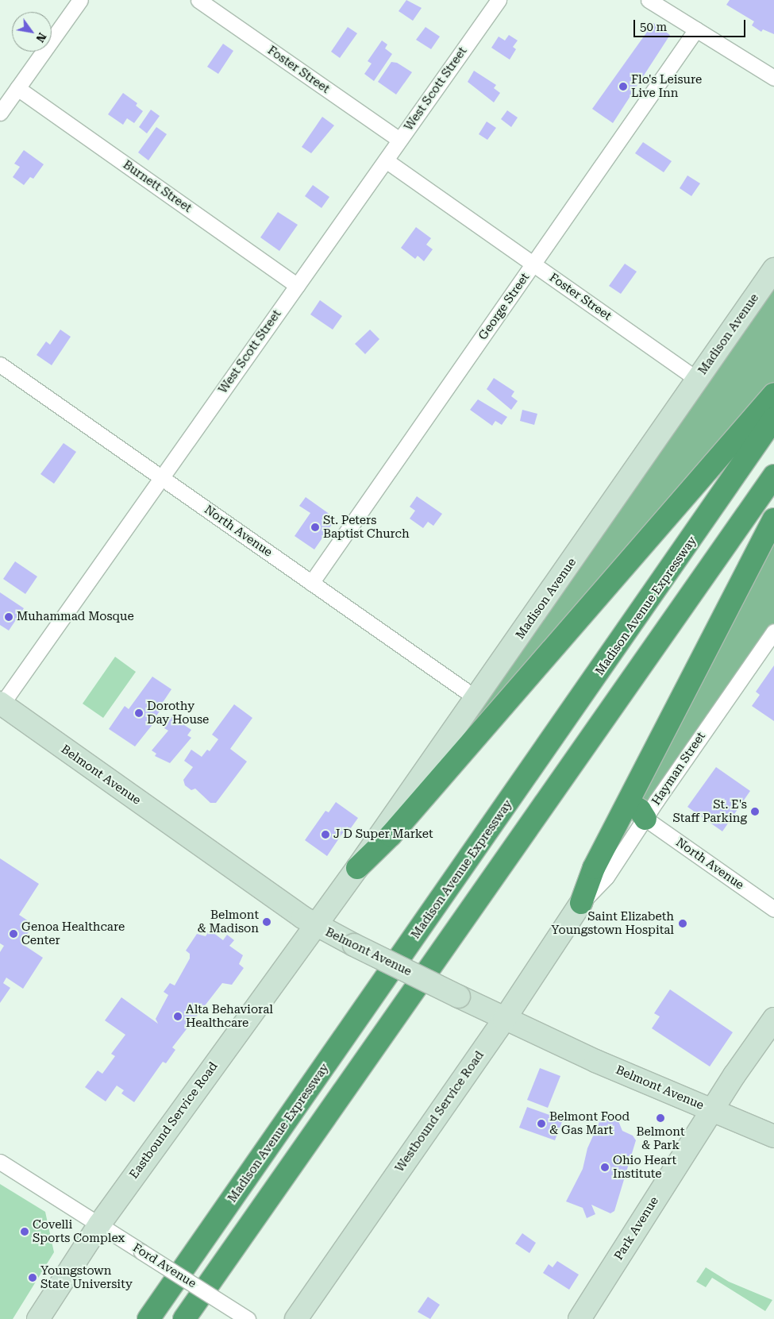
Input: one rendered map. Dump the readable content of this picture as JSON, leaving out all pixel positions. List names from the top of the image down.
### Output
{
  "streets": {
    "highway": ["Madison Avenue Expressway"],
    "main road": [
      "Madison Avenue",
      "Belmont Avenue",
      "Westbound Service Road",
      "Eastbound Service Road",
      "Park Avenue"
    ],
    "street": [
      "Foster Street",
      "West Scott Street",
      "Burnett Street",
      "George Street",
      "North Avenue",
      "Hayman Street",
      "Ford Avenue"
    ]
  },
  "crossings": [
    ["Foster Street", "West Scott Street"],
    ["Foster Street", "George Street"],
    ["Foster Street", "Madison Avenue"],
    ["West Scott Street", "Burnett Street"],
    ["West Scott Street", "North Avenue"],
    ["West Scott Street", "Belmont Avenue"],
    ["George Street", "North Avenue"],
    ["Madison Avenue", "North Avenue"],
    ["Madison Avenue", "Belmont Avenue"],
    ["Madison Avenue", "Eastbound Service Road"],
    ["North Avenue", "Hayman Street"],
    ["Hayman Street", "Westbound Service Road"],
    ["Belmont Avenue", "Westbound Service Road"],
    ["Belmont Avenue", "Eastbound Service Road"],
    ["Belmont Avenue", "Park Avenue"],
    ["Eastbound Service Road", "Ford Avenue"]
  ],
  "places": [
    "Flo's Leisure Live Inn",
    "St. Peters Baptist Church",
    "Muhammad Mosque",
    "Dorothy Day House",
    "St. E's Staff Parking",
    "J D Super Market",
    "Belmont & Madison",
    "Saint Elizabeth Youngstown Hospital",
    "Genoa Healthcare Center",
    "Alta Behavioral Healthcare",
    "Belmont & Park",
    "Belmont Food & Gas Mart",
    "Ohio Heart Institute",
    "Covelli Sports Complex",
    "Youngstown State University"
  ],
  "scale_bar": "50 m",
  "north": "bottom right"
}
